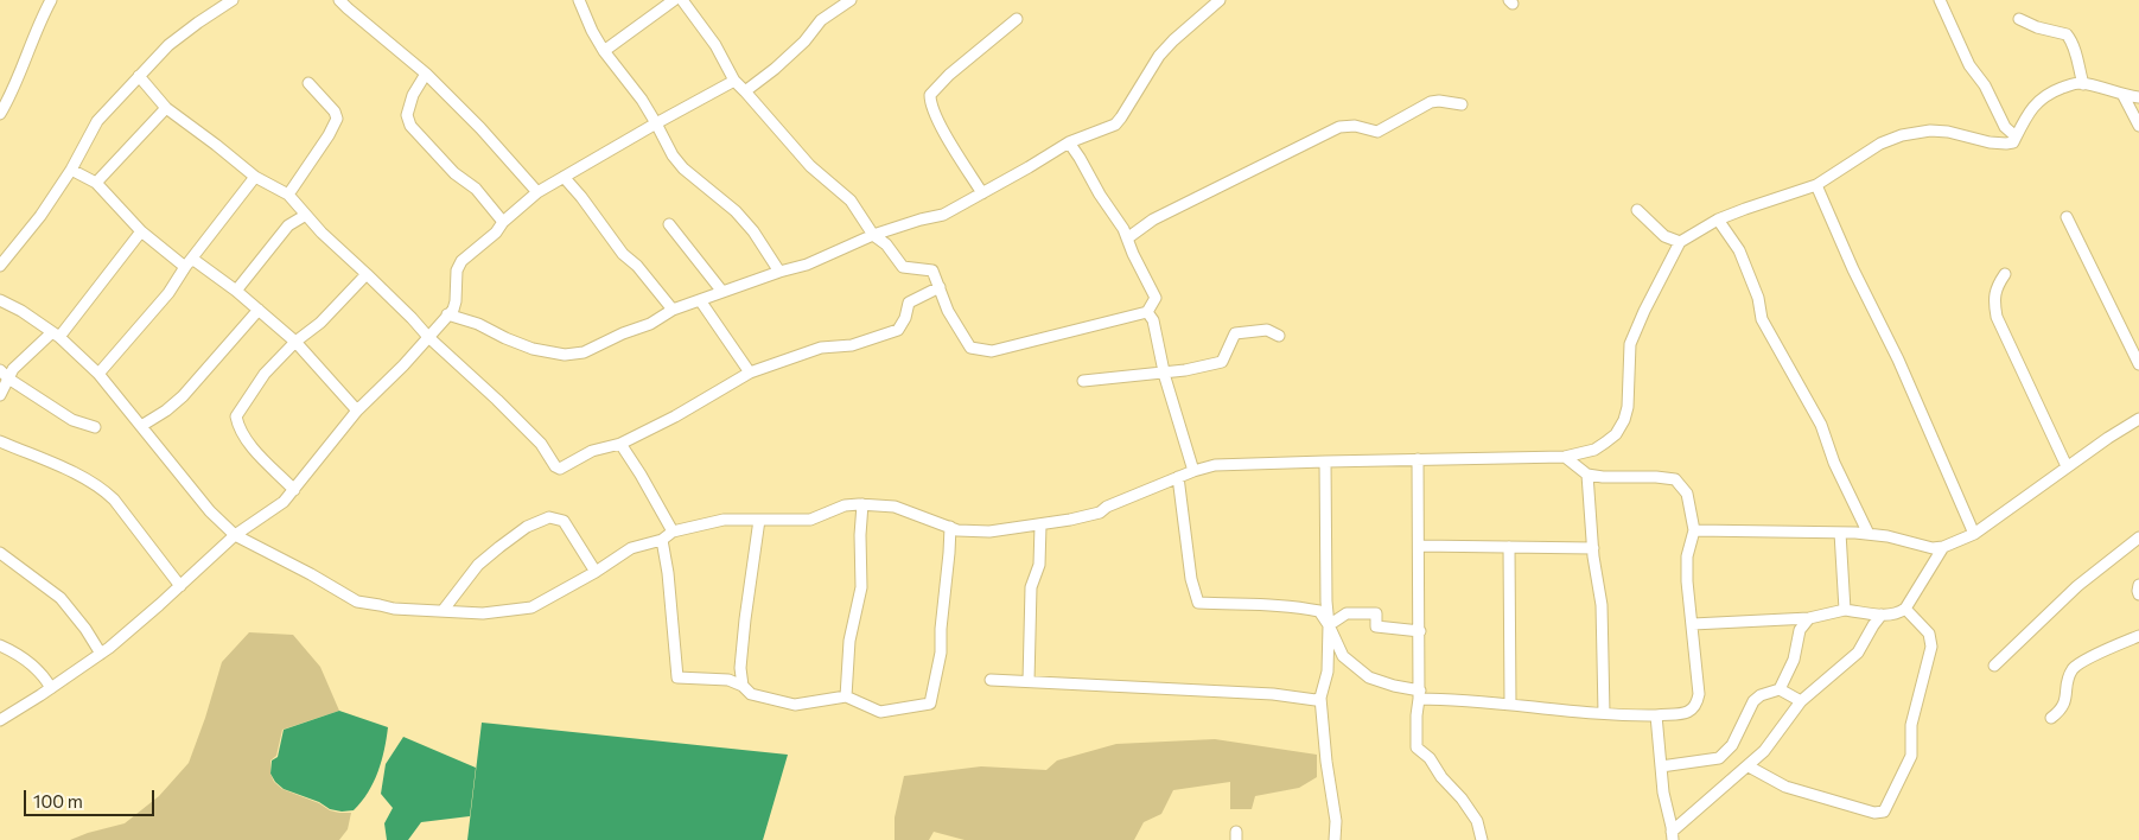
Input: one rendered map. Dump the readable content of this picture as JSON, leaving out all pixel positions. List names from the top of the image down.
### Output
{
  "scale_bar": "100 m"
}
